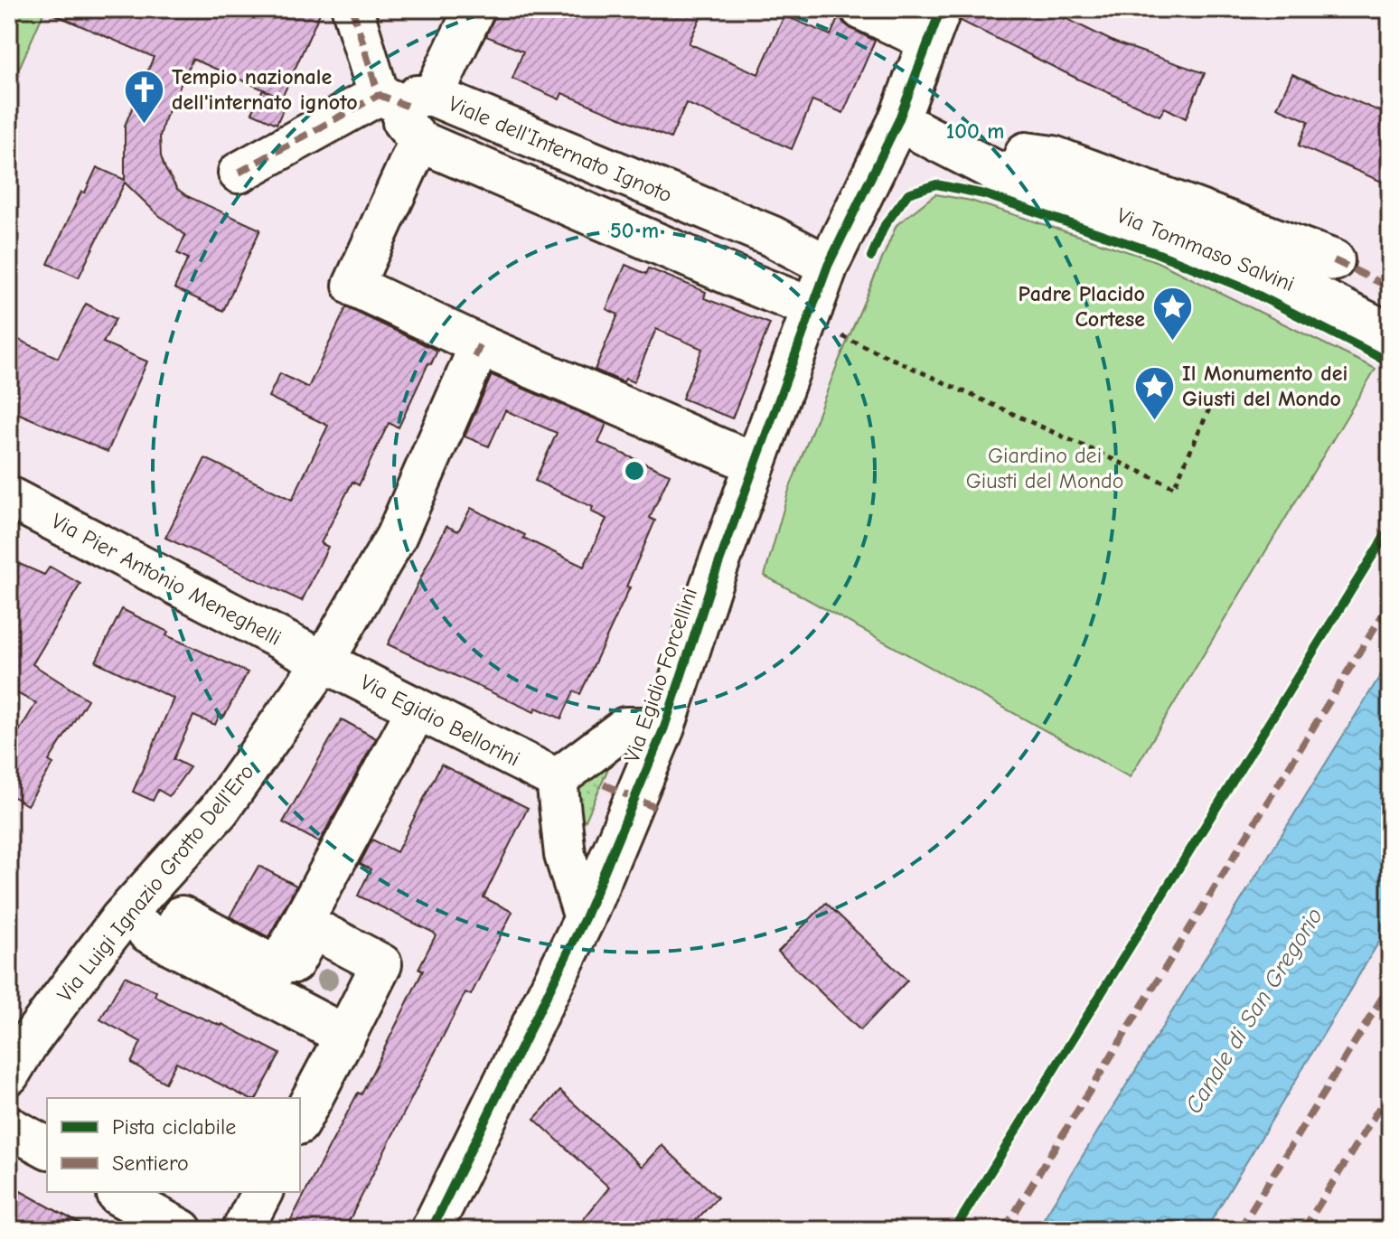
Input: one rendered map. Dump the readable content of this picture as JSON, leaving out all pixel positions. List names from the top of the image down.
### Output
{
  "streets": {
    "street": [
      "Viale dell'Internato Ignoto",
      "Via Tommaso Salvini",
      "Via Pier Antonio Meneghelli",
      "Via Egidio Forcellini",
      "Via Egidio Bellorini",
      "Via Luigi Ignazio Grotto Dell'Ero"
    ]
  },
  "crossings": [
    ["Viale dell'Internato Ignoto", "Via Egidio Forcellini"],
    ["Via Tommaso Salvini", "Via Egidio Forcellini"],
    ["Via Pier Antonio Meneghelli", "Via Egidio Bellorini"],
    ["Via Pier Antonio Meneghelli", "Via Luigi Ignazio Grotto Dell'Ero"],
    ["Via Egidio Bellorini", "Via Luigi Ignazio Grotto Dell'Ero"]
  ],
  "water": ["Canale di San Gregorio"],
  "parks": ["Giardino dei Giusti del Mondo"],
  "places": {
    "church": ["Tempio nazionale dell'internato ignoto"],
    "place": ["Padre Placido Cortese", "Il Monumento dei Giusti del Mondo"]
  },
  "legend": ["Pista ciclabile", "Sentiero"],
  "rings": ["100 m", "50 m"]
}
